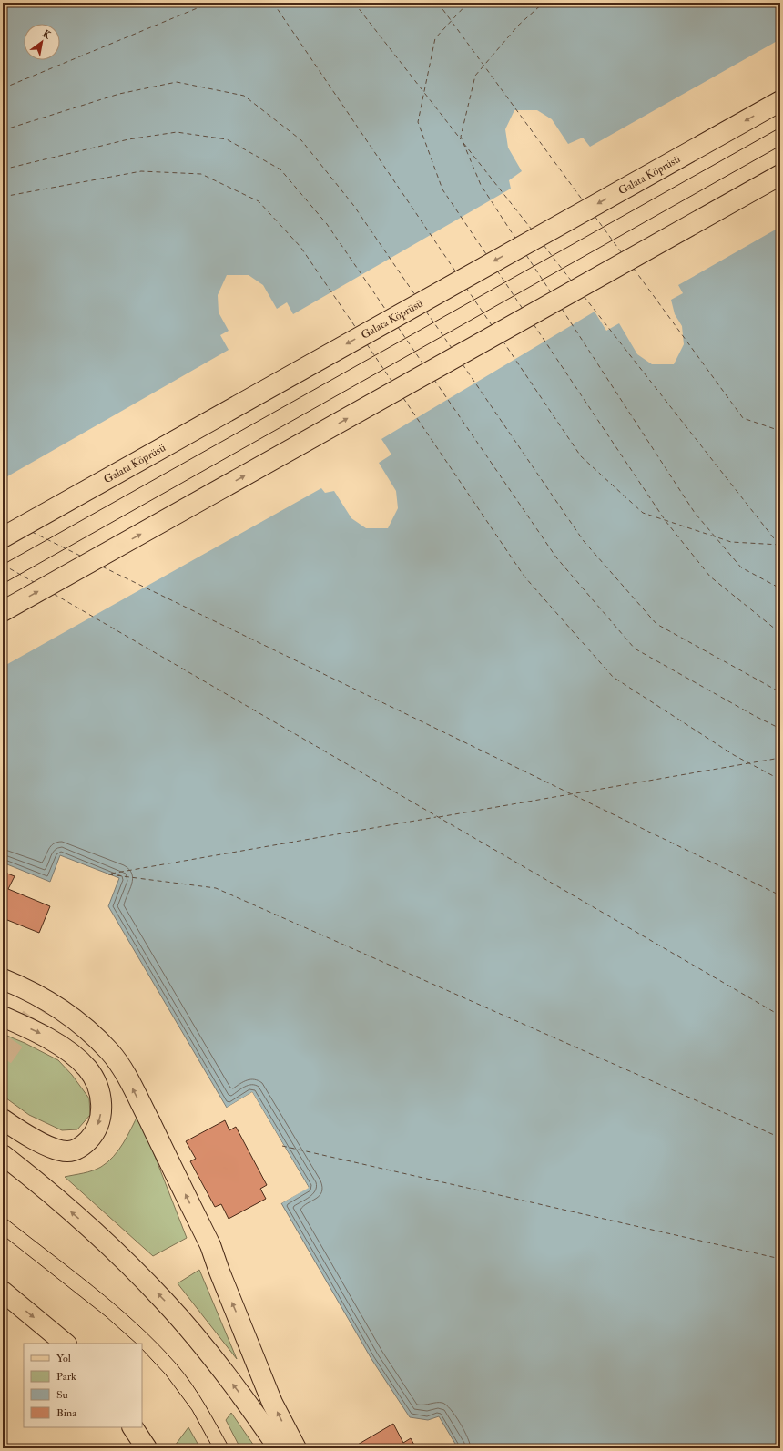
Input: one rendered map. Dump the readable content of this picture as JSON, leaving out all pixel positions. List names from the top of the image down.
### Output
{
  "streets": {
    "main road": ["Galata Köprüsü"]
  },
  "legend": [
    "Yol",
    "Park",
    "Su",
    "Bina"
  ],
  "north": "top right"
}
